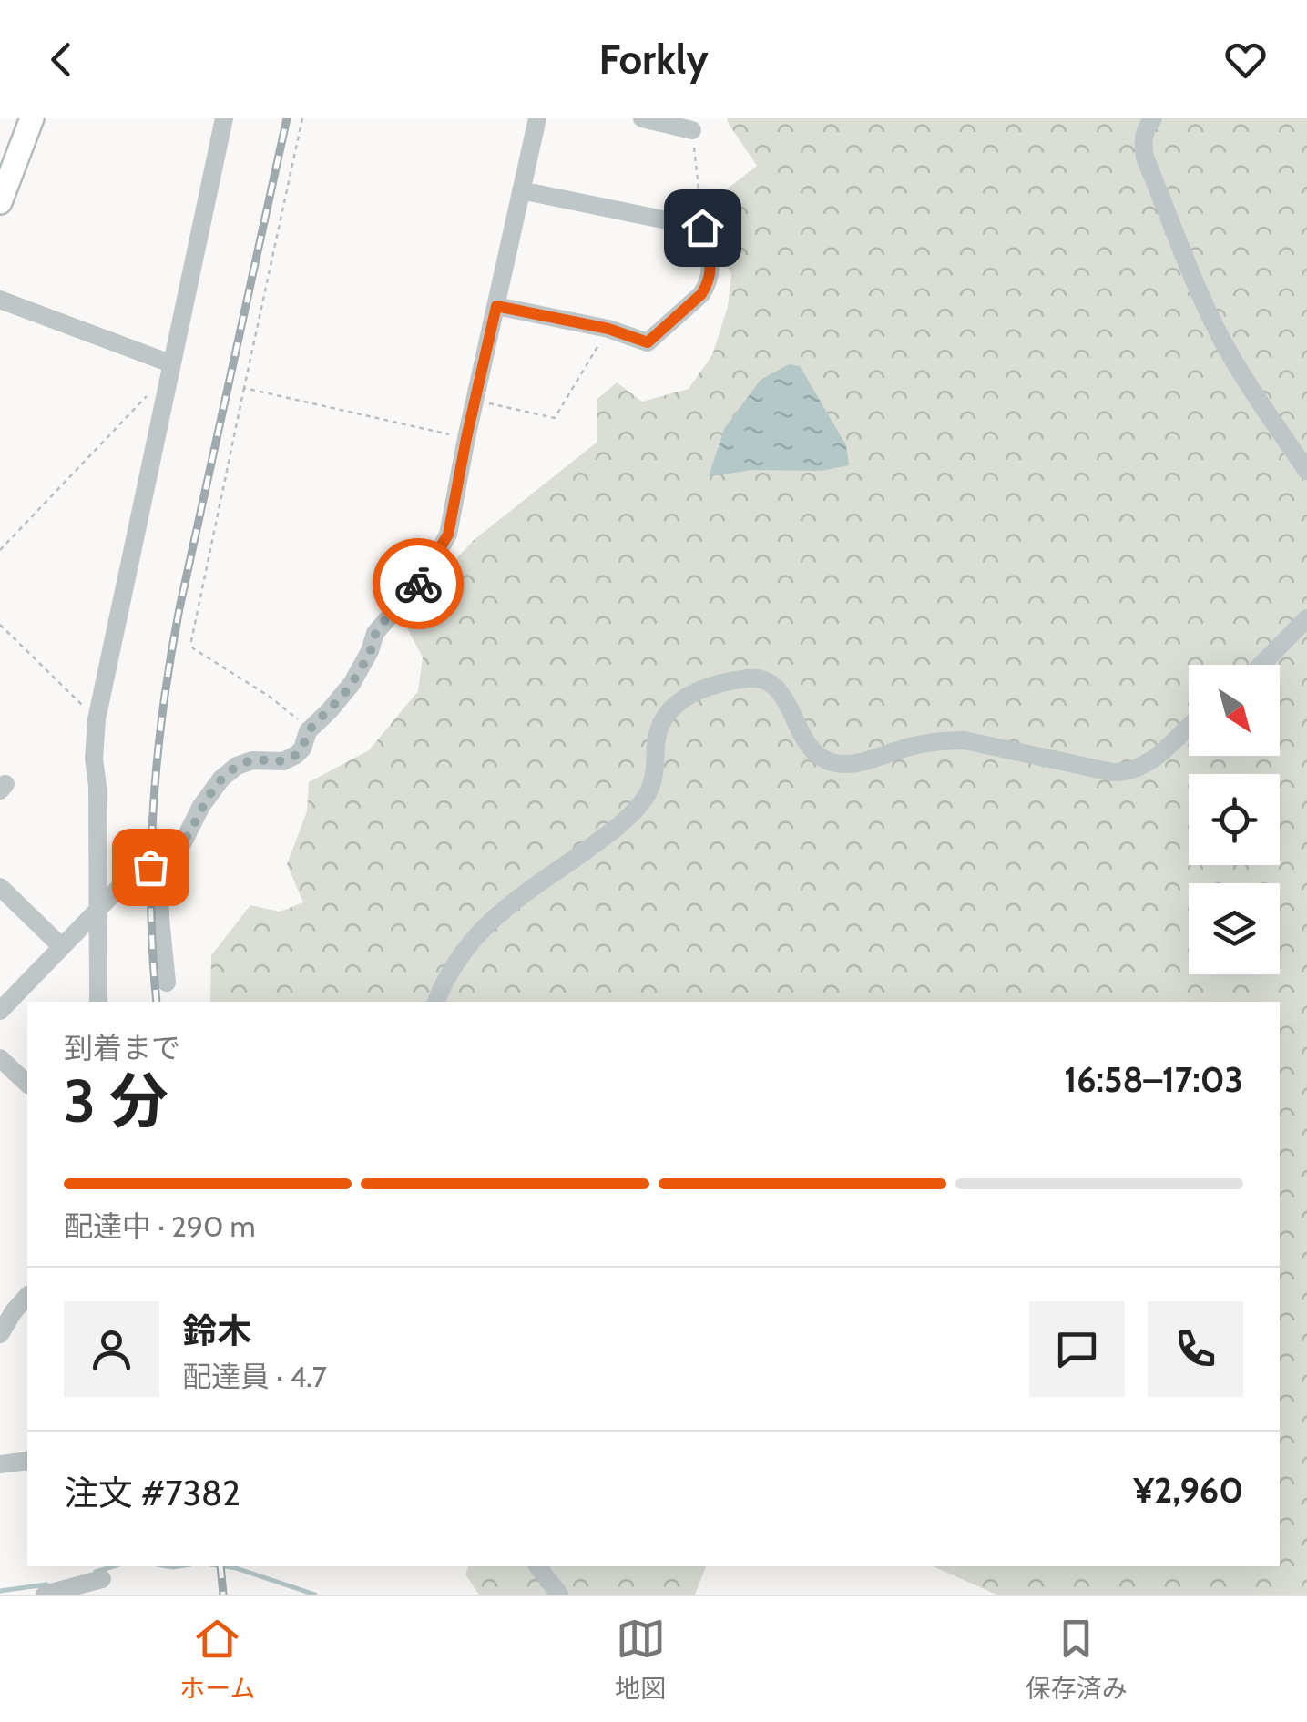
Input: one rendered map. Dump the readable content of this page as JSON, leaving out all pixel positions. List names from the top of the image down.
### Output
{
  "north": "bottom right",
  "page": {
    "header": "Forkly",
    "heading": ["3 分", "到着まで", "16:58–17:03"],
    "panel": [
      "鈴木",
      "配達員 · 4.7",
      "注文 #7382",
      "¥2,960"
    ],
    "bar": "配達中 · 290 m",
    "tabs": ["ホーム", "地図", "保存済み"]
  }
}
